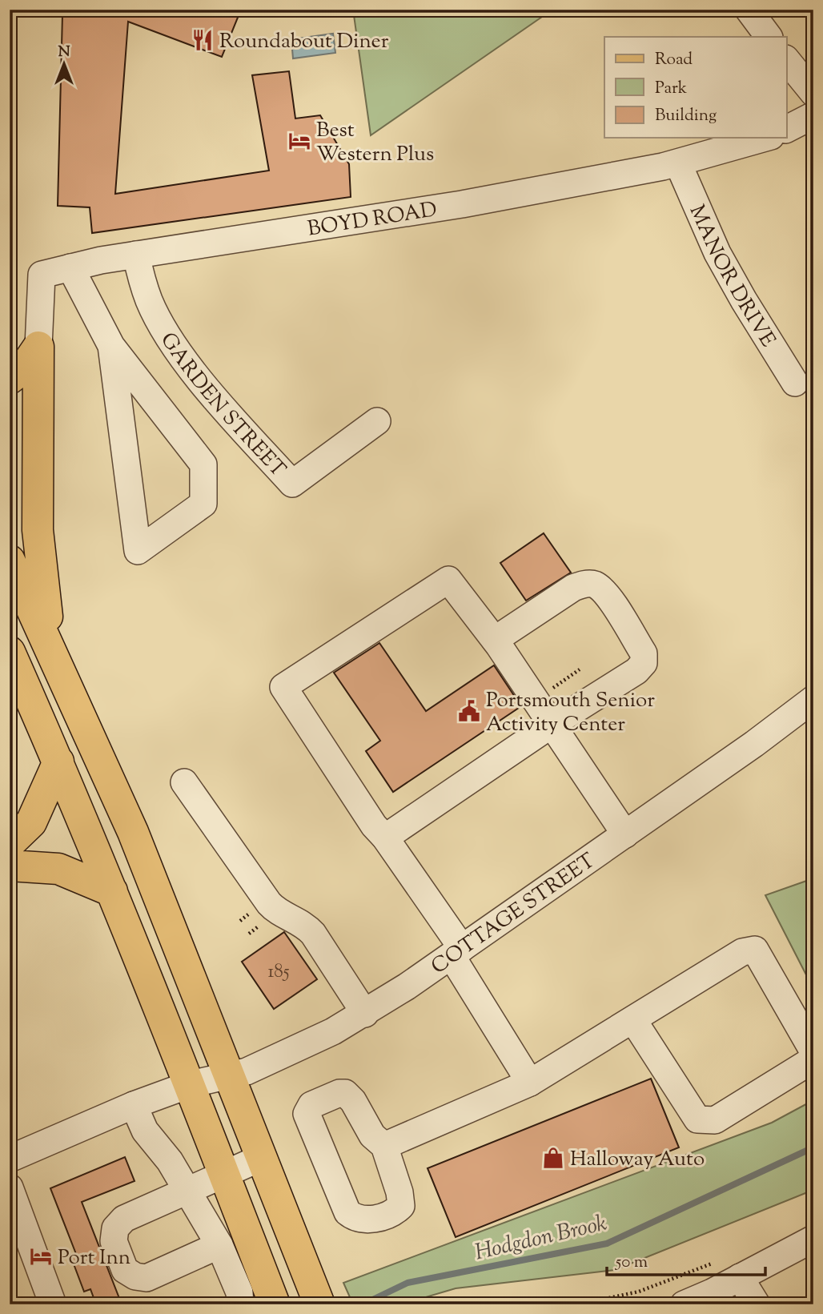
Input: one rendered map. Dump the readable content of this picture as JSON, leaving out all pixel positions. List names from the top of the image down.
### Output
{
  "streets": {
    "street": [
      "BOYD ROAD",
      "MANOR DRIVE",
      "GARDEN STREET",
      "COTTAGE STREET"
    ]
  },
  "crossings": [
    ["BOYD ROAD", "MANOR DRIVE"],
    ["BOYD ROAD", "GARDEN STREET"]
  ],
  "water": ["Hodgdon Brook"],
  "places": {
    "restaurant": ["Roundabout Diner"],
    "hotel": ["Best Western Plus", "Port Inn"],
    "public building": ["Portsmouth Senior Activity Center"],
    "shop": ["Halloway Auto"]
  },
  "house_numbers": ["185"],
  "legend": ["Road", "Park", "Building"],
  "scale_bar": "50 m",
  "north": "top"
}
